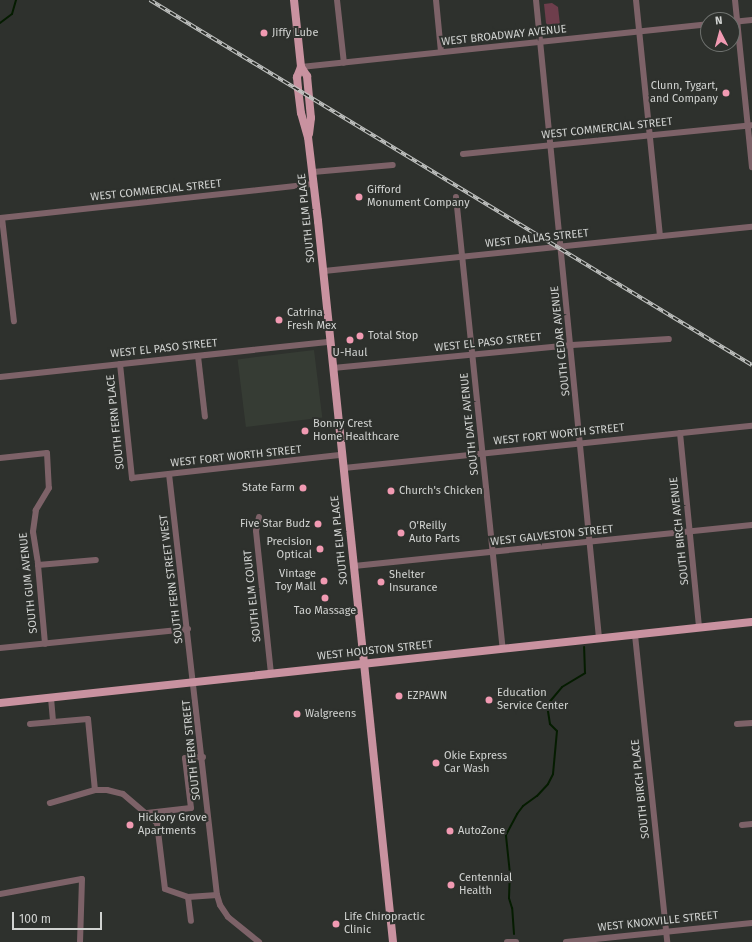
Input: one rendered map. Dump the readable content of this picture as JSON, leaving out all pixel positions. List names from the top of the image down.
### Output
{
  "streets": {
    "main road": ["SOUTH ELM PLACE", "WEST HOUSTON STREET"],
    "street": [
      "WEST BROADWAY AVENUE",
      "WEST COMMERCIAL STREET",
      "WEST DALLAS STREET",
      "SOUTH CEDAR AVENUE",
      "WEST EL PASO STREET",
      "SOUTH FERN PLACE",
      "SOUTH DATE AVENUE",
      "WEST FORT WORTH STREET",
      "SOUTH BIRCH AVENUE",
      "WEST GALVESTON STREET",
      "SOUTH FERN STREET WEST",
      "SOUTH GUM AVENUE",
      "SOUTH ELM COURT",
      "SOUTH FERN STREET",
      "SOUTH BIRCH PLACE",
      "WEST KNOXVILLE STREET"
    ]
  },
  "crossings": [
    ["WEST BROADWAY AVENUE", "SOUTH ELM PLACE"],
    ["WEST BROADWAY AVENUE", "SOUTH CEDAR AVENUE"],
    ["WEST COMMERCIAL STREET", "SOUTH ELM PLACE"],
    ["WEST COMMERCIAL STREET", "SOUTH CEDAR AVENUE"],
    ["SOUTH ELM PLACE", "WEST DALLAS STREET"],
    ["SOUTH ELM PLACE", "WEST EL PASO STREET"],
    ["SOUTH ELM PLACE", "WEST FORT WORTH STREET"],
    ["SOUTH ELM PLACE", "WEST GALVESTON STREET"],
    ["SOUTH ELM PLACE", "WEST HOUSTON STREET"],
    ["WEST DALLAS STREET", "SOUTH CEDAR AVENUE"],
    ["WEST DALLAS STREET", "SOUTH DATE AVENUE"],
    ["SOUTH CEDAR AVENUE", "WEST EL PASO STREET"],
    ["SOUTH CEDAR AVENUE", "WEST FORT WORTH STREET"],
    ["SOUTH CEDAR AVENUE", "WEST GALVESTON STREET"],
    ["SOUTH CEDAR AVENUE", "WEST HOUSTON STREET"],
    ["WEST EL PASO STREET", "SOUTH FERN PLACE"],
    ["WEST EL PASO STREET", "SOUTH DATE AVENUE"],
    ["SOUTH FERN PLACE", "WEST FORT WORTH STREET"],
    ["SOUTH DATE AVENUE", "WEST FORT WORTH STREET"],
    ["SOUTH DATE AVENUE", "WEST GALVESTON STREET"],
    ["SOUTH DATE AVENUE", "WEST HOUSTON STREET"],
    ["WEST FORT WORTH STREET", "SOUTH BIRCH AVENUE"],
    ["WEST FORT WORTH STREET", "SOUTH FERN STREET WEST"],
    ["SOUTH BIRCH AVENUE", "WEST GALVESTON STREET"],
    ["SOUTH BIRCH AVENUE", "WEST HOUSTON STREET"],
    ["SOUTH FERN STREET WEST", "WEST HOUSTON STREET"],
    ["SOUTH FERN STREET WEST", "SOUTH FERN STREET"],
    ["SOUTH ELM COURT", "WEST HOUSTON STREET"],
    ["WEST HOUSTON STREET", "SOUTH FERN STREET"],
    ["WEST HOUSTON STREET", "SOUTH BIRCH PLACE"],
    ["SOUTH BIRCH PLACE", "WEST KNOXVILLE STREET"]
  ],
  "places": [
    "Jiffy Lube",
    "Clunn, Tygart, and Company",
    "Gifford Monument Company",
    "Catrina Fresh Mex",
    "Total Stop",
    "U-Haul",
    "Bonny Crest Home Healthcare",
    "State Farm",
    "Church's Chicken",
    "Five Star Budz",
    "O'Reilly Auto Parts",
    "Precision Optical",
    "Vintage Toy Mall",
    "Shelter Insurance",
    "Tao Massage",
    "EZPAWN",
    "Education Service Center",
    "Walgreens",
    "Okie Express Car Wash",
    "Hickory Grove Apartments",
    "AutoZone",
    "Centennial Health",
    "Life Chiropractic Clinic"
  ],
  "scale_bar": "100 m",
  "north": "top"
}
